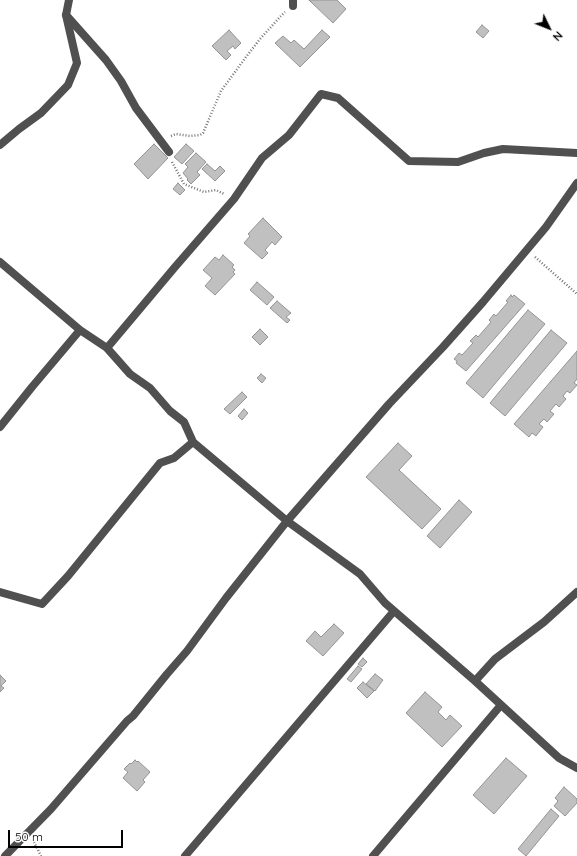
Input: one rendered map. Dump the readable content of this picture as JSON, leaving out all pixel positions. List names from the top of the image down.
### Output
{
  "scale_bar": "50 m",
  "north": "bottom right"
}
